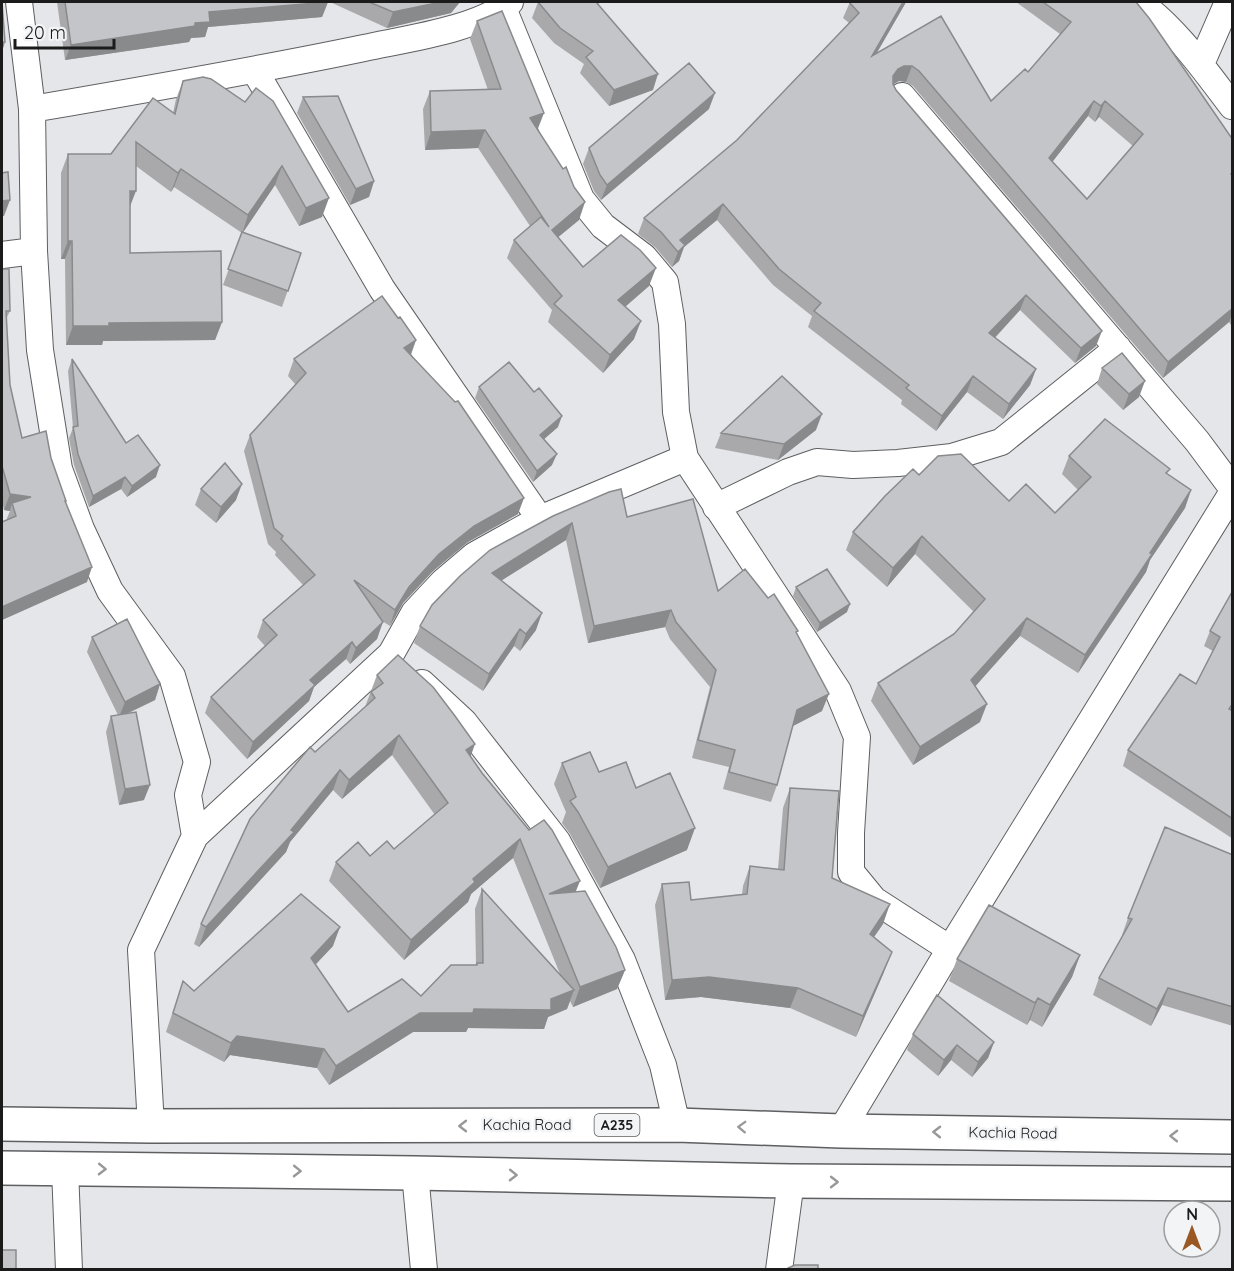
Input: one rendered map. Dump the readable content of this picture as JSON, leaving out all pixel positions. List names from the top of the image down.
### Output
{
  "streets": {
    "highway": ["Kachia Road", "A235"]
  },
  "scale_bar": "20 m",
  "north": "top"
}
